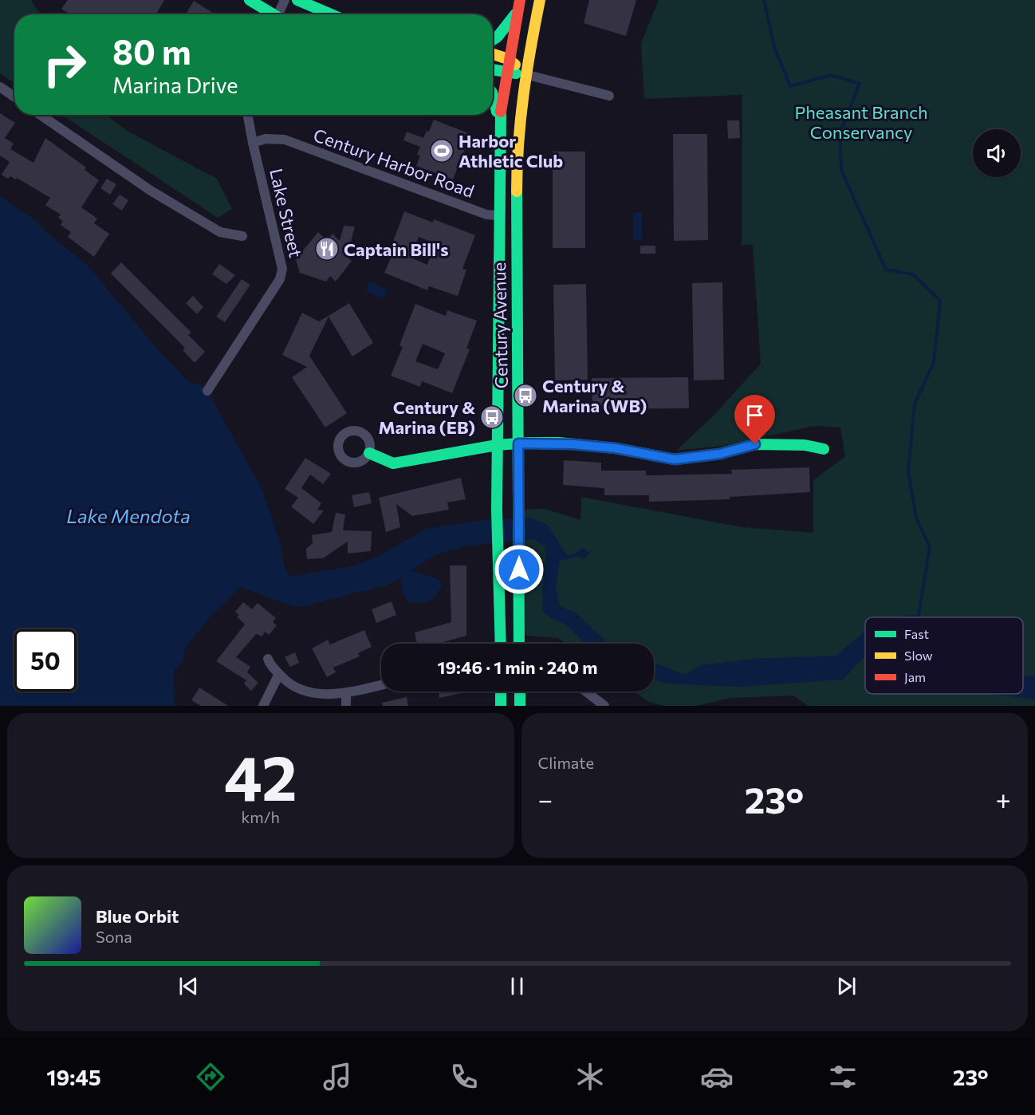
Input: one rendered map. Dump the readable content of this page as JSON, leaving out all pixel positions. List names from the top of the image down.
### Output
{
  "streets": {
    "main road": ["Century Avenue"],
    "street": ["Century Harbor Road", "Lake Street"]
  },
  "crossings": [
    ["Century Harbor Road", "Lake Street"],
    ["Century Harbor Road", "Century Avenue"]
  ],
  "water": ["Lake Mendota"],
  "parks": ["Pheasant Branch Conservancy"],
  "places": {
    "sports": ["Harbor Athletic Club"],
    "restaurant": ["Captain Bill's"],
    "bus stop": ["Century & Marina (WB)", "Century & Marina (EB)"]
  },
  "legend": ["Fast", "Slow", "Jam"],
  "page": {
    "turn": ["80 m", "Marina Drive"],
    "limit": "50",
    "trip": "19:46 · 1 min · 240 m",
    "tile": [
      ["42", "km/h"],
      "Climate"
    ],
    "heat": ["−", "23°", "+"],
    "song": ["Blue Orbit", "Sona"],
    "tabs": ["19:45", "23°"]
  }
}
